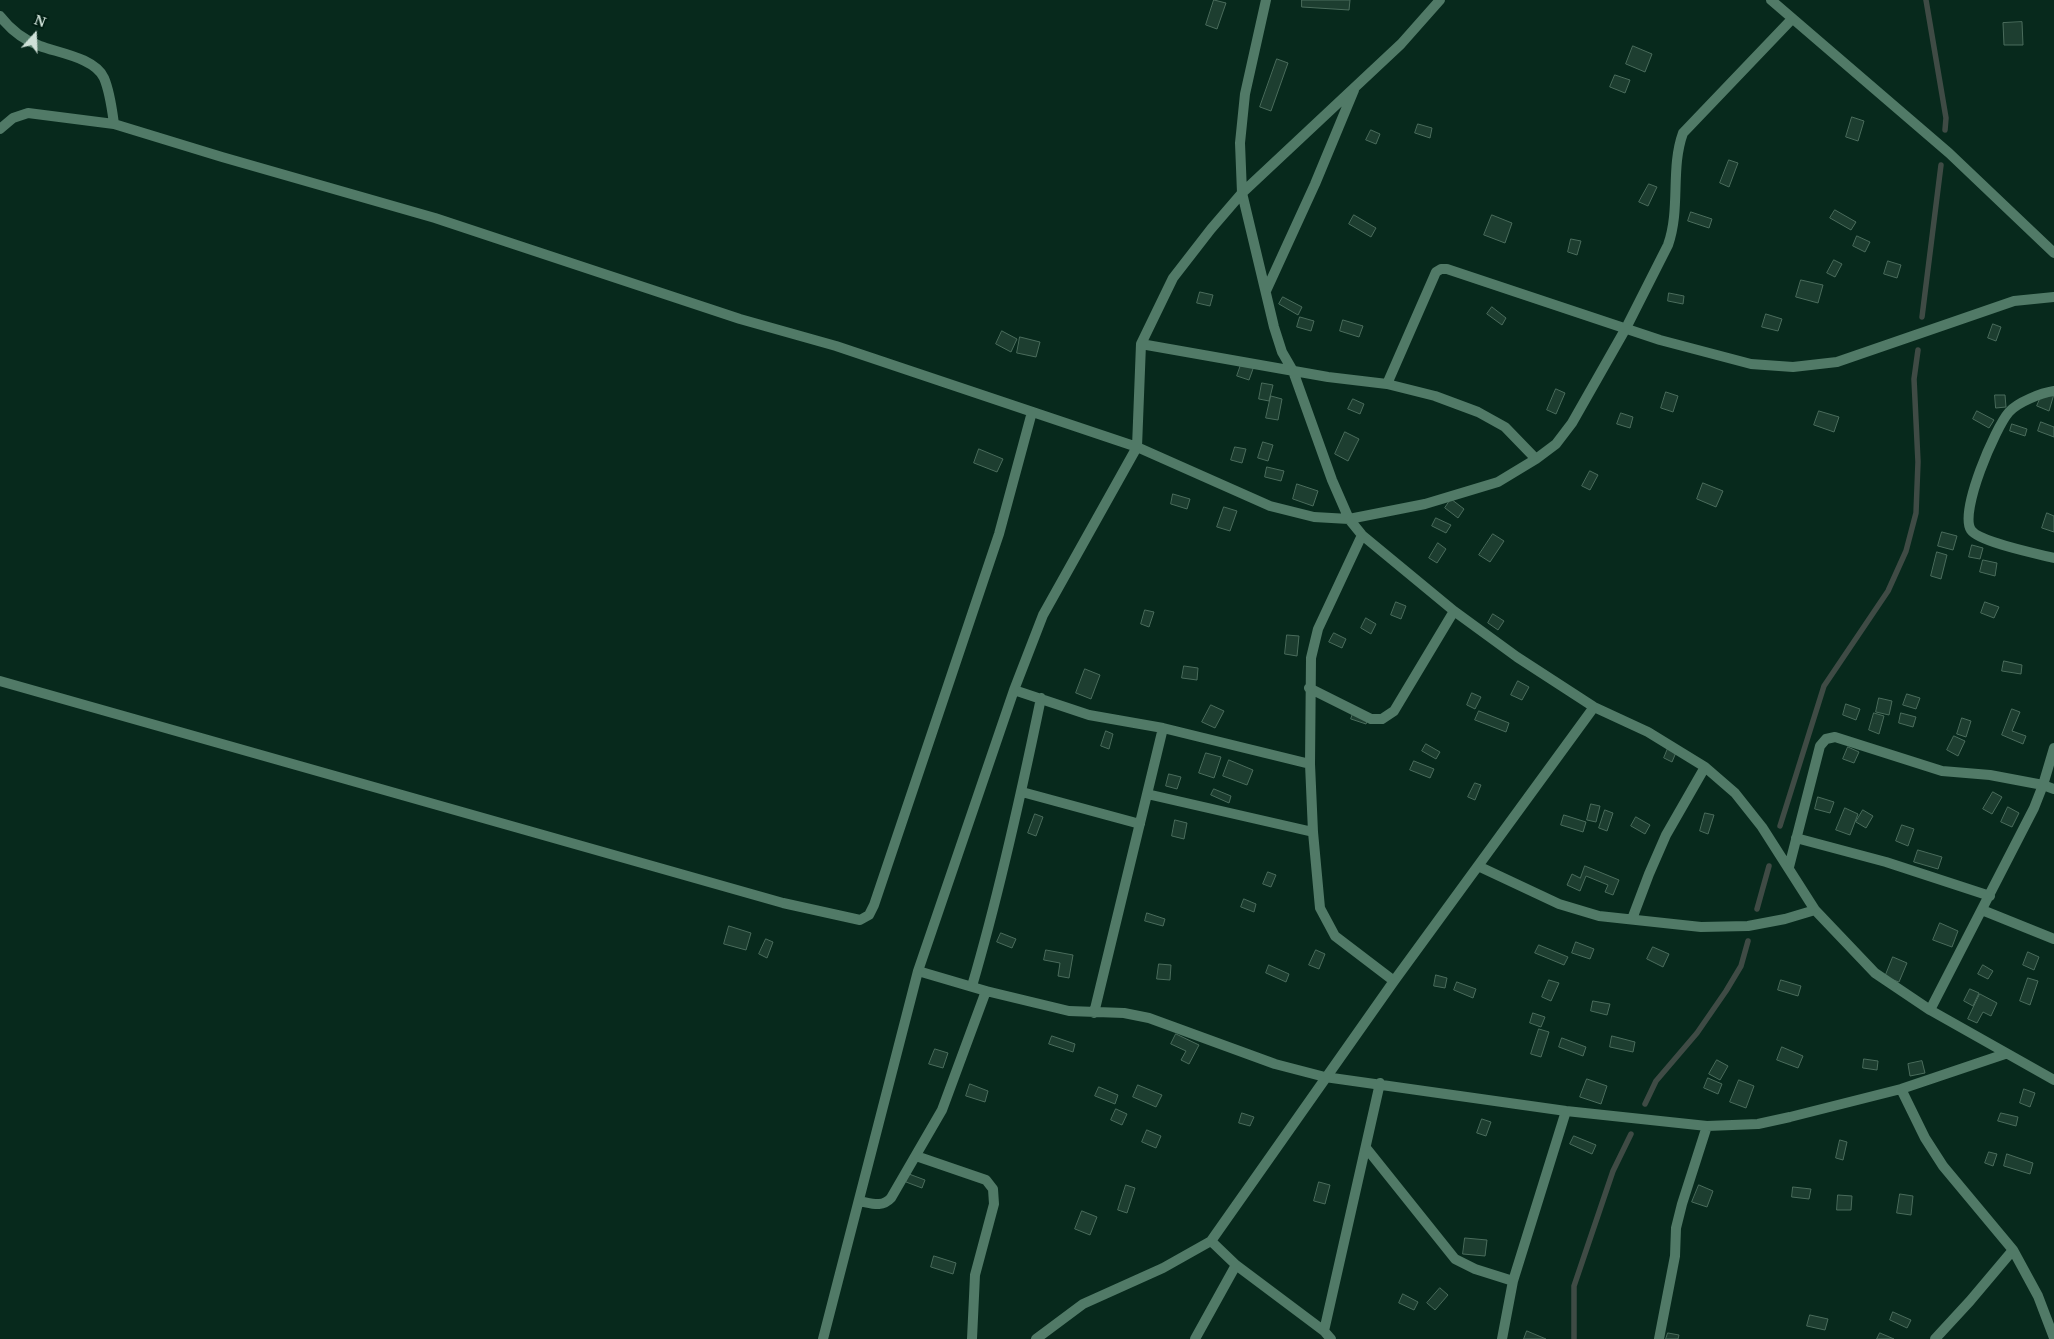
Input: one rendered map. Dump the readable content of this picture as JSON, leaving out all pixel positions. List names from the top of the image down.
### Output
{
  "north": "top"
}
